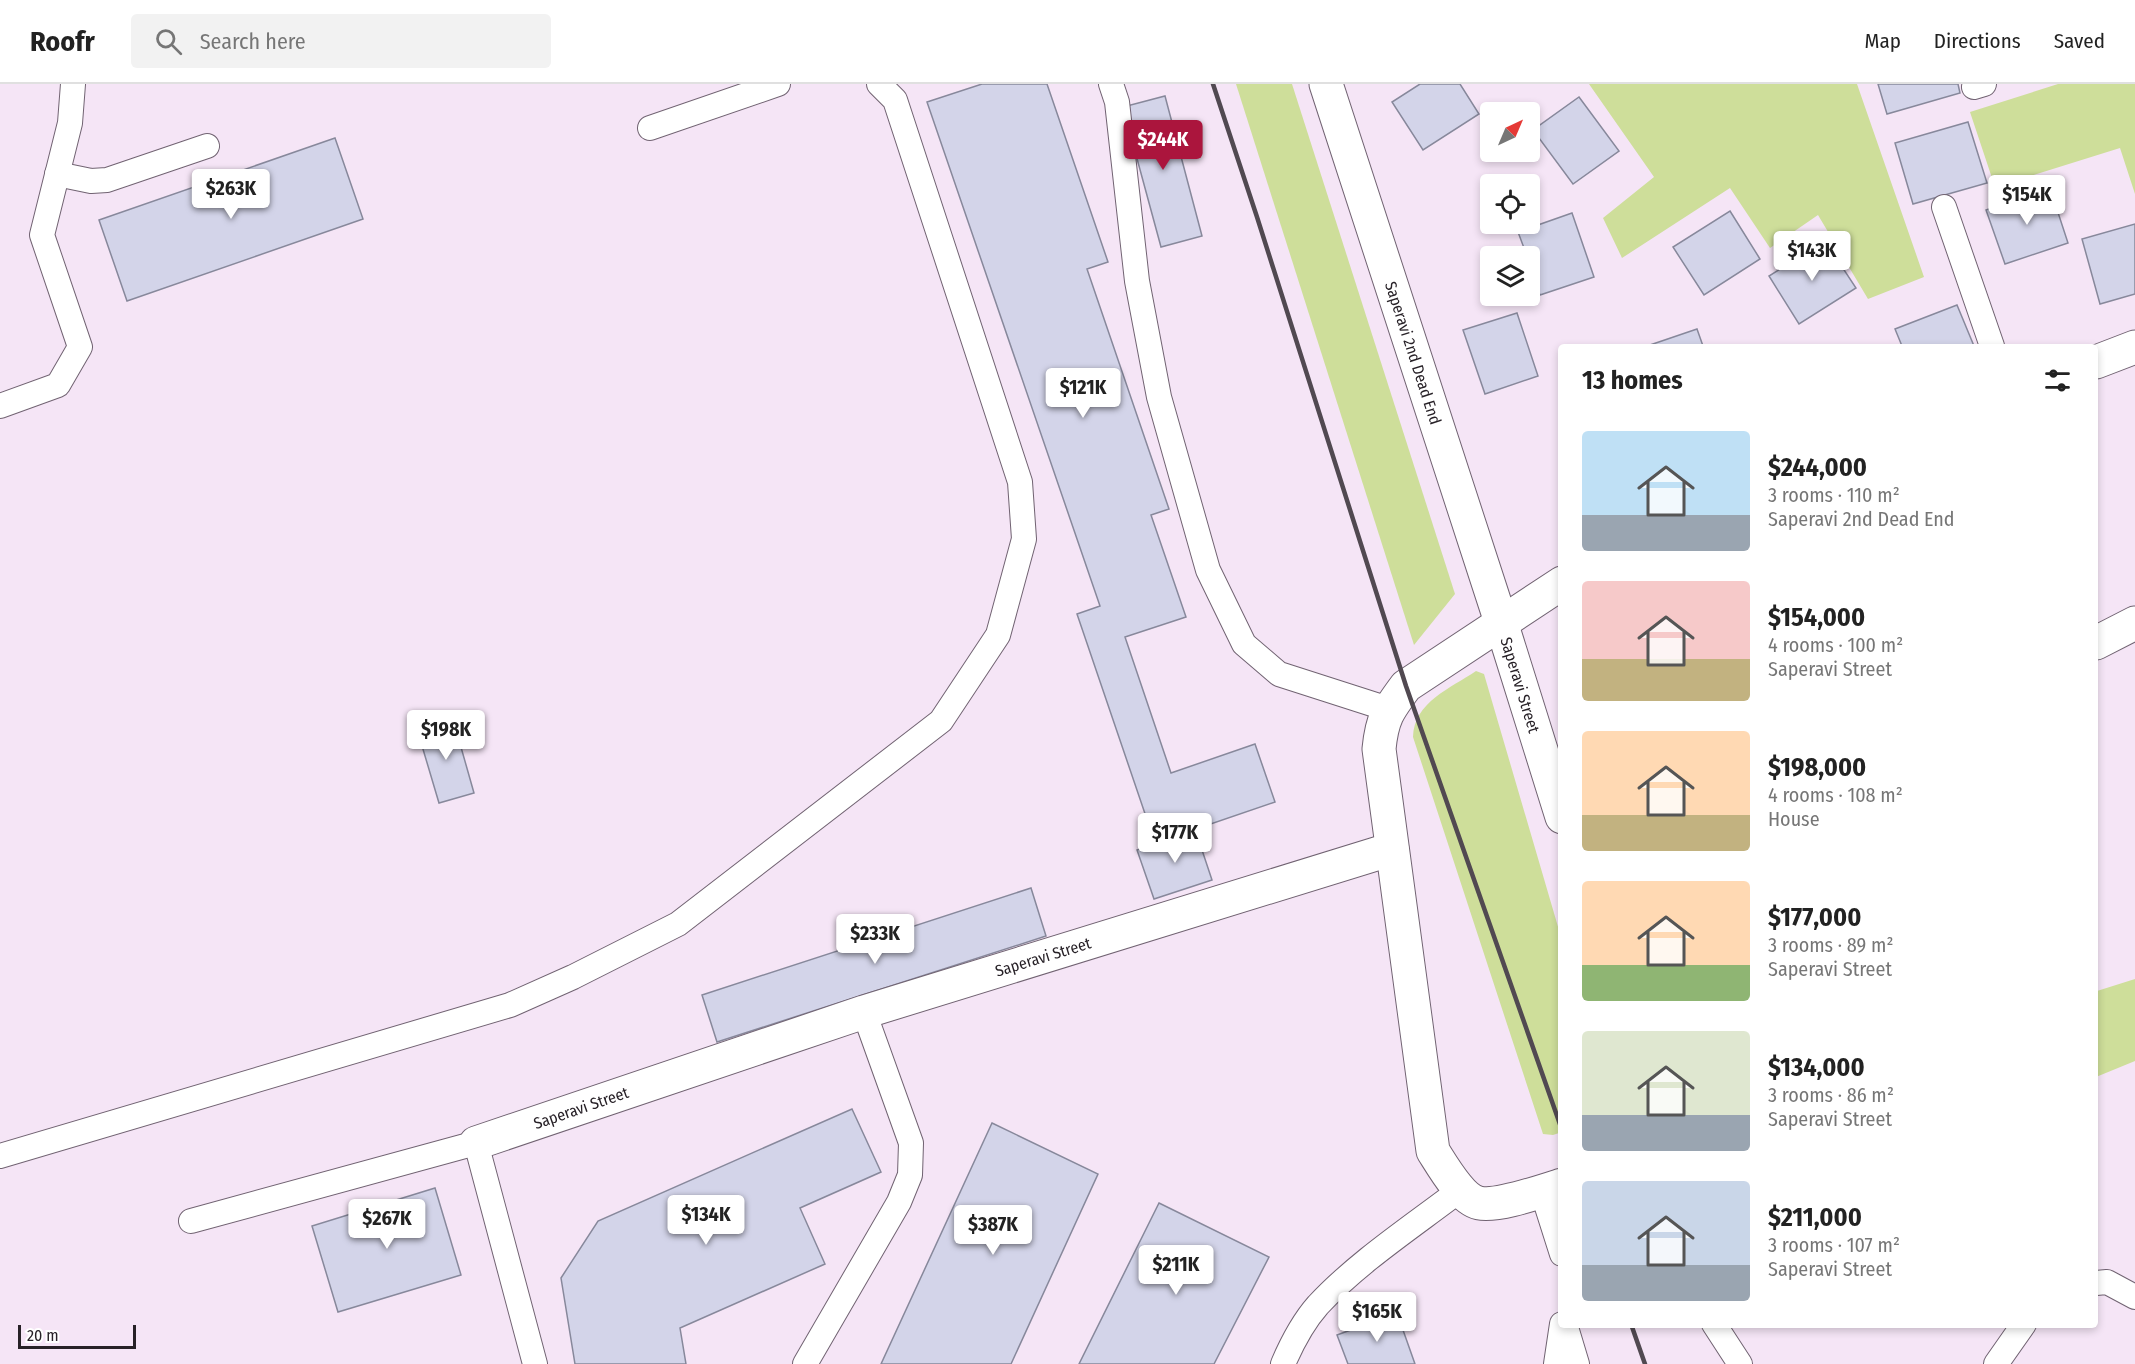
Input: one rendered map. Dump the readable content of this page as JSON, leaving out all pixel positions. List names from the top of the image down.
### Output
{
  "streets": {
    "street": ["Saperavi 2nd Dead End", "Saperavi Street"]
  },
  "crossings": [
    ["Saperavi 2nd Dead End", "Saperavi Street"]
  ],
  "scale_bar": "20 m",
  "north": "top right",
  "page": {
    "header": "Roofr",
    "search": "Search here",
    "nav": ["Map", "Directions", "Saved"],
    "price": [
      "$244K",
      "$263K",
      "$154K",
      "$143K",
      "$121K",
      "$198K",
      "$177K",
      "$233K",
      "$134K",
      "$267K",
      "$387K",
      "$211K",
      "$165K"
    ],
    "heading": "13 homes",
    "list": [
      {
        "name": "$244,000",
        "note": "3 rooms · 110 m² · Saperavi 2nd Dead End"
      },
      {
        "name": "$154,000",
        "note": "4 rooms · 100 m² · Saperavi Street"
      },
      {
        "name": "$198,000",
        "note": "4 rooms · 108 m² · House"
      },
      {
        "name": "$177,000",
        "note": "3 rooms · 89 m² · Saperavi Street"
      },
      {
        "name": "$134,000",
        "note": "3 rooms · 86 m² · Saperavi Street"
      },
      {
        "name": "$211,000",
        "note": "3 rooms · 107 m² · Saperavi Street"
      }
    ],
    "scale": "20 m"
  }
}
